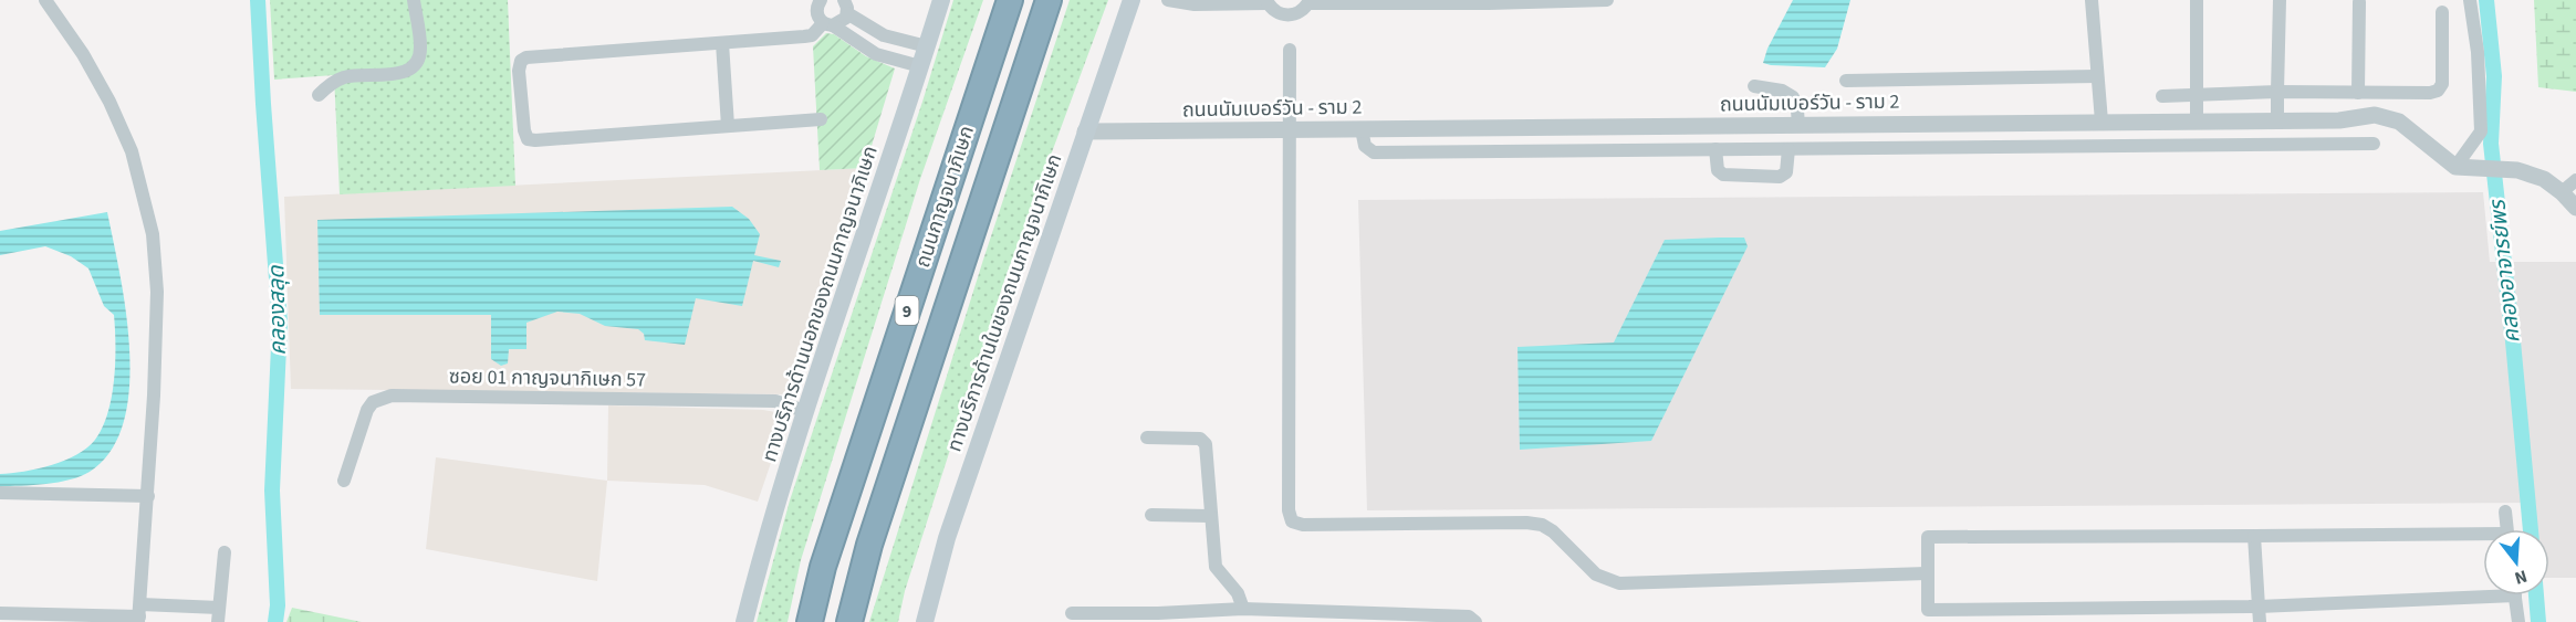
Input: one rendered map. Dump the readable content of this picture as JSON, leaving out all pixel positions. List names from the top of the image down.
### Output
{
  "streets": {
    "highway": ["ถนนกาญจนาภิเษก", "9"],
    "main road": ["ทางบริการด้านในของถนนกาญจนาภิเษก", "ทางบริการด้านนอกของถนนกาญจนาภิเษก"],
    "street": ["ถนนนัมเบอร์วัน - ราม 2", "ซอย 01 กาญจนากิเษก 57"]
  },
  "crossings": [
    ["ถนนนัมเบอร์วัน - ราม 2", "ทางบริการด้านในของถนนกาญจนาภิเษก"],
    ["ทางบริการด้านนอกของถนนกาญจนาภิเษก", "ซอย 01 กาญจนากิเษก 57"]
  ],
  "water": ["คลองอาจารย์พร", "คลองสลุด"],
  "north": "bottom"
}
